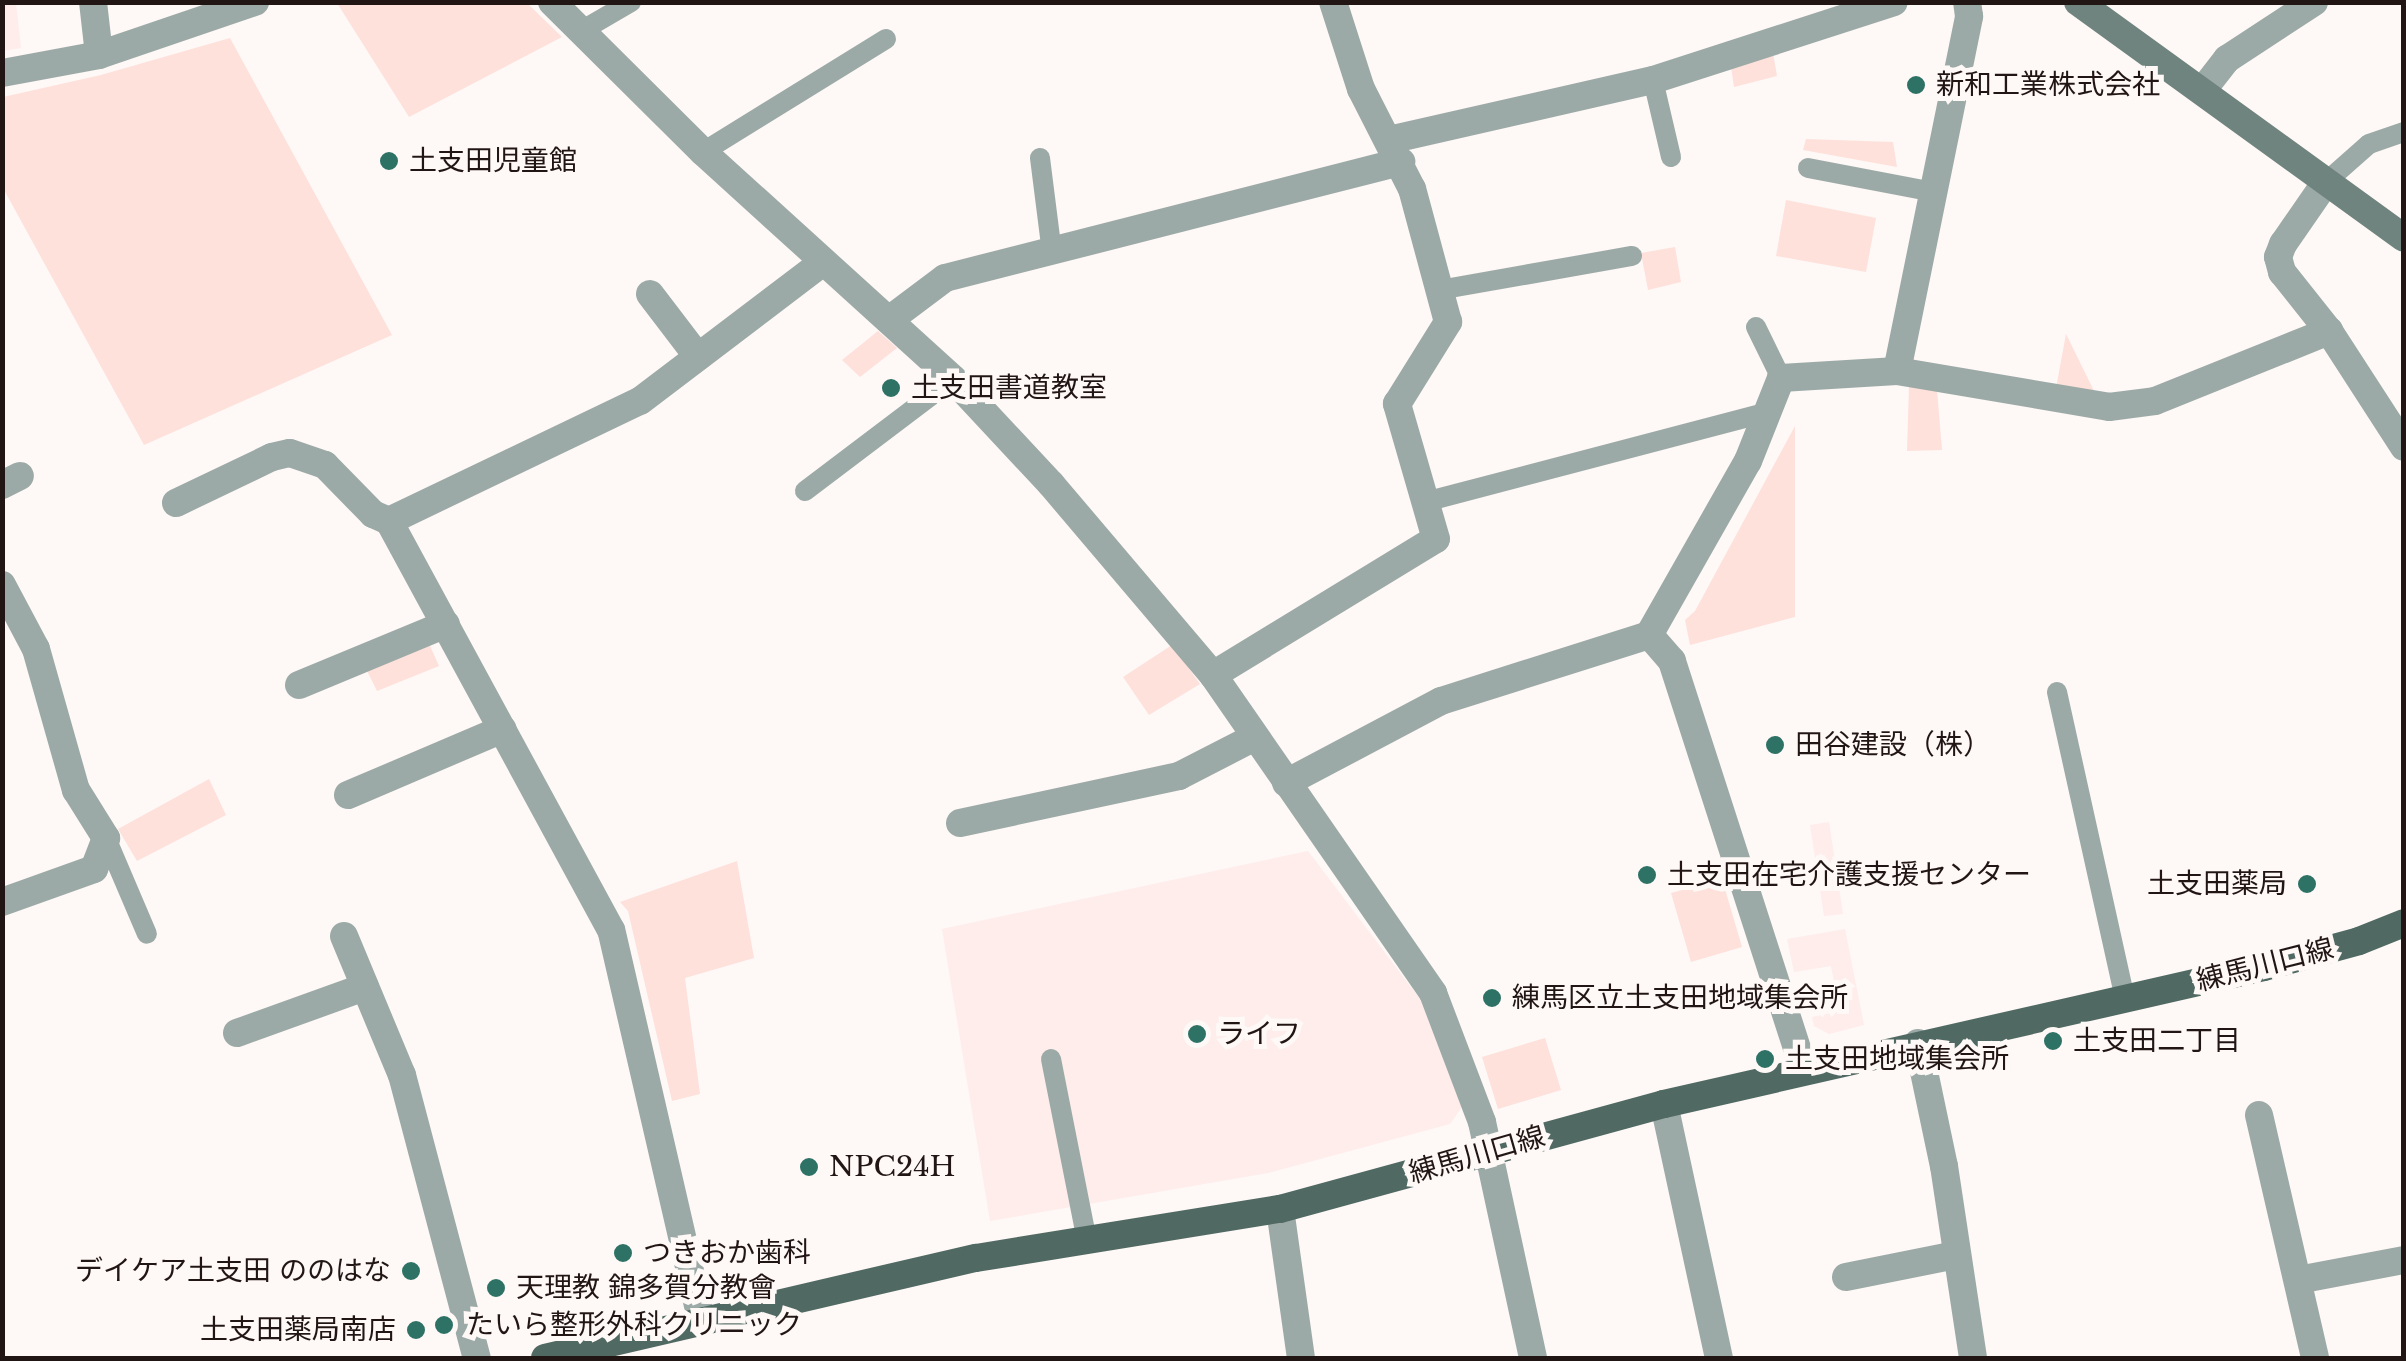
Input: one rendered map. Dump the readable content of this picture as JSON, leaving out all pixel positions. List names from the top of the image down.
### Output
{
  "streets": {
    "main road": ["練馬川口線"]
  },
  "places": [
    "新和工業株式会社",
    "土支田児童館",
    "土支田書道教室",
    "田谷建設（株）",
    "土支田在宅介護支援センター",
    "土支田薬局",
    "練馬区立土支田地域集会所",
    "ライフ",
    "土支田二丁目",
    "土支田地域集会所",
    "NPC24H",
    "つきおか歯科",
    "デイケア土支田 ののはな",
    "天理教 錦多賀分教會",
    "たいら整形外科クリニック",
    "土支田薬局南店"
  ]
}
